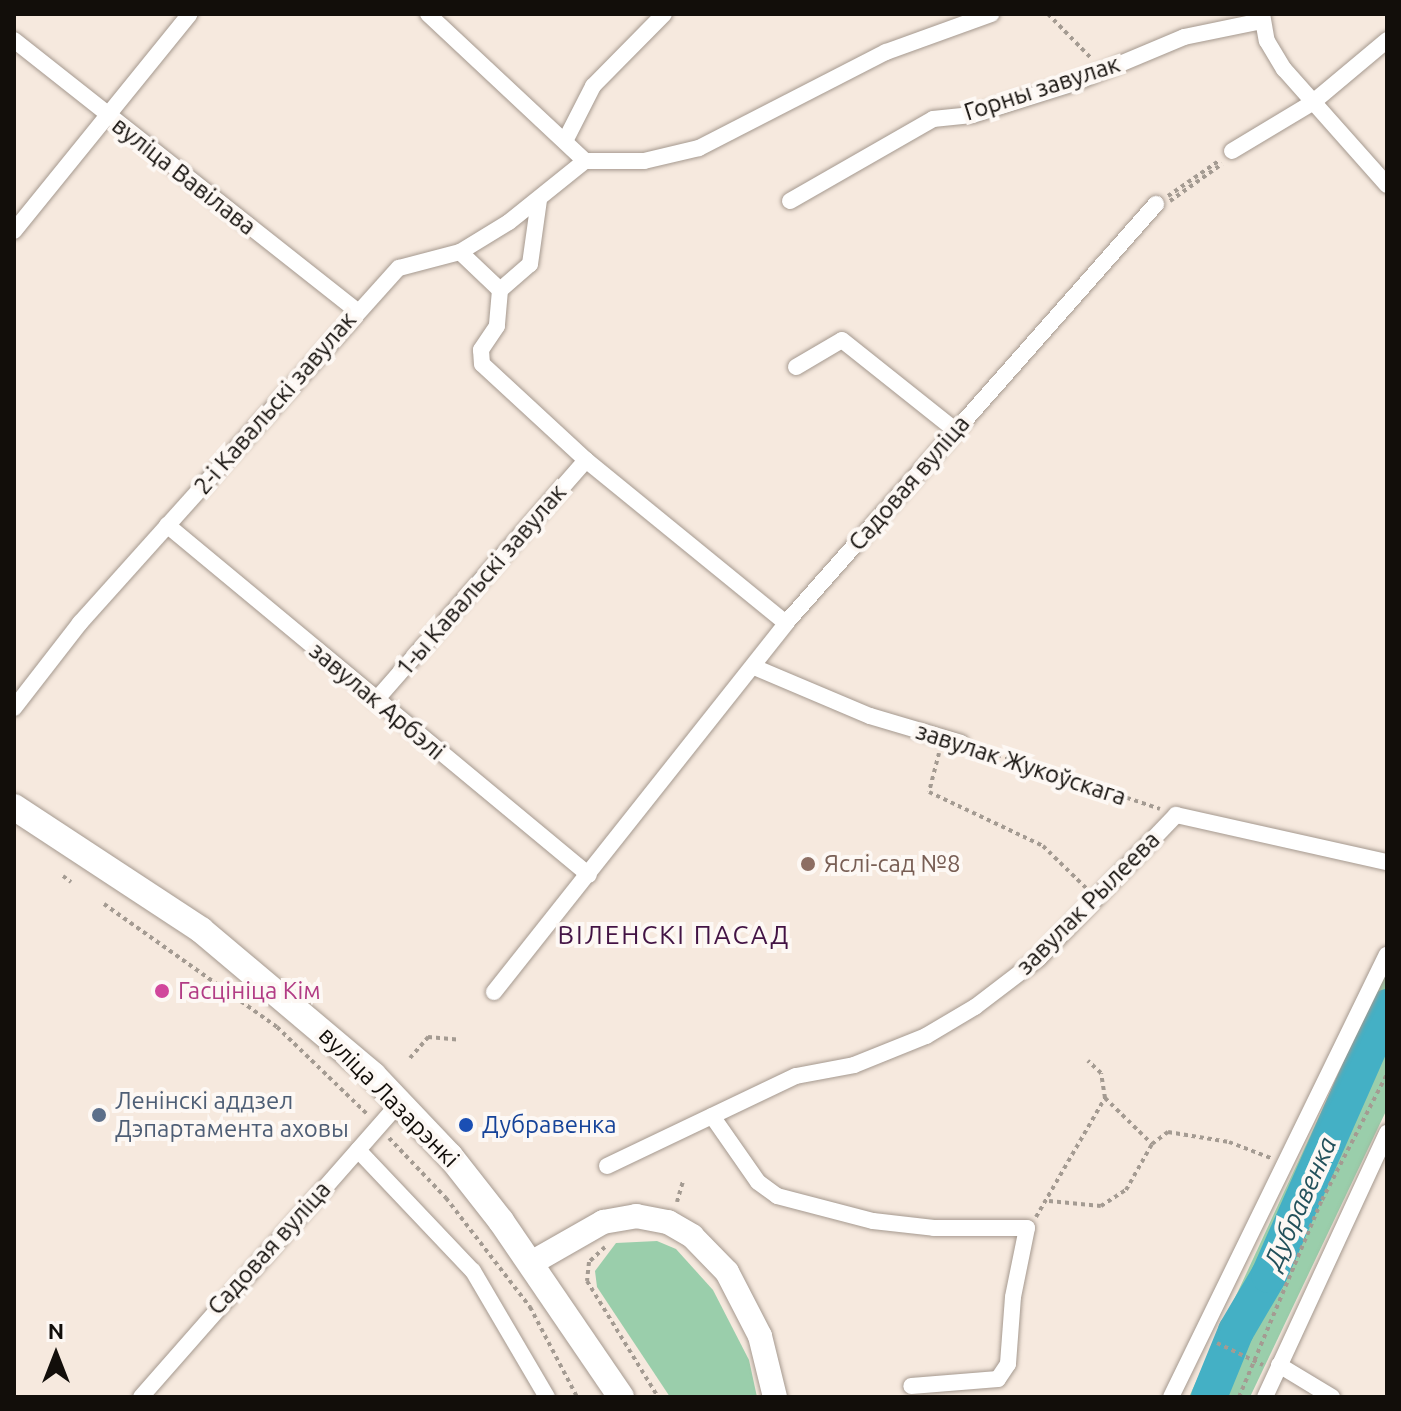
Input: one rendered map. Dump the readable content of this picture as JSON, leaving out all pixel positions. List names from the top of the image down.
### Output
{
  "streets": {
    "main road": ["вуліца Лазарэнкі"],
    "street": [
      "Горны завулак",
      "вуліца Вавілава",
      "2-і Кавальскі завулак",
      "Садовая вуліца",
      "1-ы Кавальскі завулак",
      "завулак Арбэлі",
      "завулак Жукоўскага",
      "завулак Рылеева"
    ]
  },
  "crossings": [
    ["вуліца Вавілава", "2-і Кавальскі завулак"],
    ["2-і Кавальскі завулак", "завулак Арбэлі"],
    ["Садовая вуліца", "завулак Арбэлі"],
    ["Садовая вуліца", "завулак Жукоўскага"],
    ["Садовая вуліца", "вуліца Лазарэнкі"],
    ["1-ы Кавальскі завулак", "завулак Арбэлі"],
    ["завулак Жукоўскага", "завулак Рылеева"]
  ],
  "districts": ["ВІЛЕНСКІ ПАСАД"],
  "water": ["Дубравенка"],
  "places": [
    "Яслі-сад №8",
    "Гасцініца Кім",
    "Ленінскі аддзел Дэпартамента аховы",
    "Дубравенка"
  ],
  "north": "top"
}
